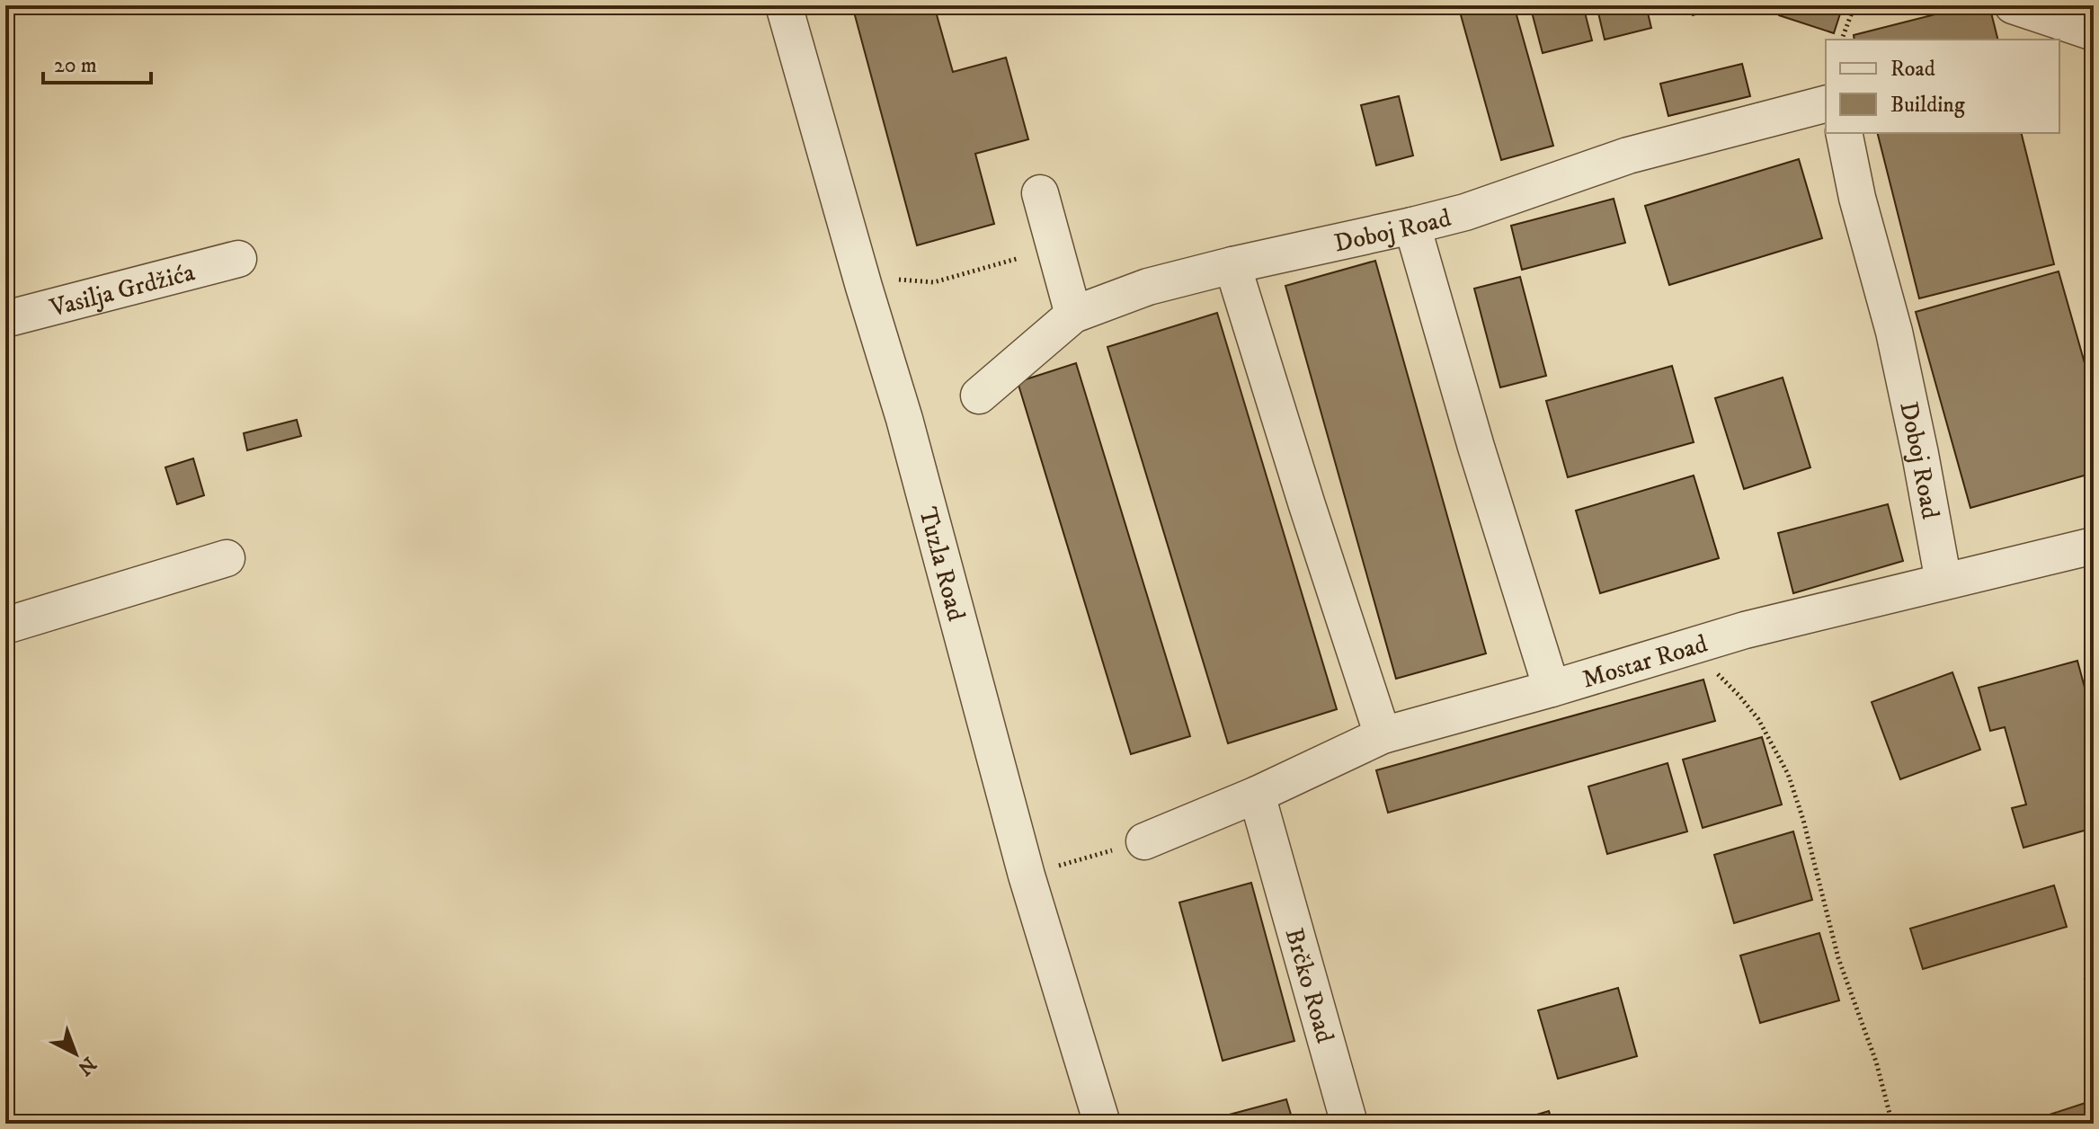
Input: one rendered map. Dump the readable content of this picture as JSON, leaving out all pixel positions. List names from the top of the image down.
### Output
{
  "streets": {
    "street": [
      "Doboj Road",
      "Vasilja Grdžića",
      "Tuzla Road",
      "Mostar Road",
      "Brčko Road"
    ]
  },
  "crossings": [
    ["Doboj Road", "Mostar Road"],
    ["Mostar Road", "Brčko Road"]
  ],
  "legend": ["Road", "Building"],
  "scale_bar": "20 m",
  "north": "bottom right"
}
